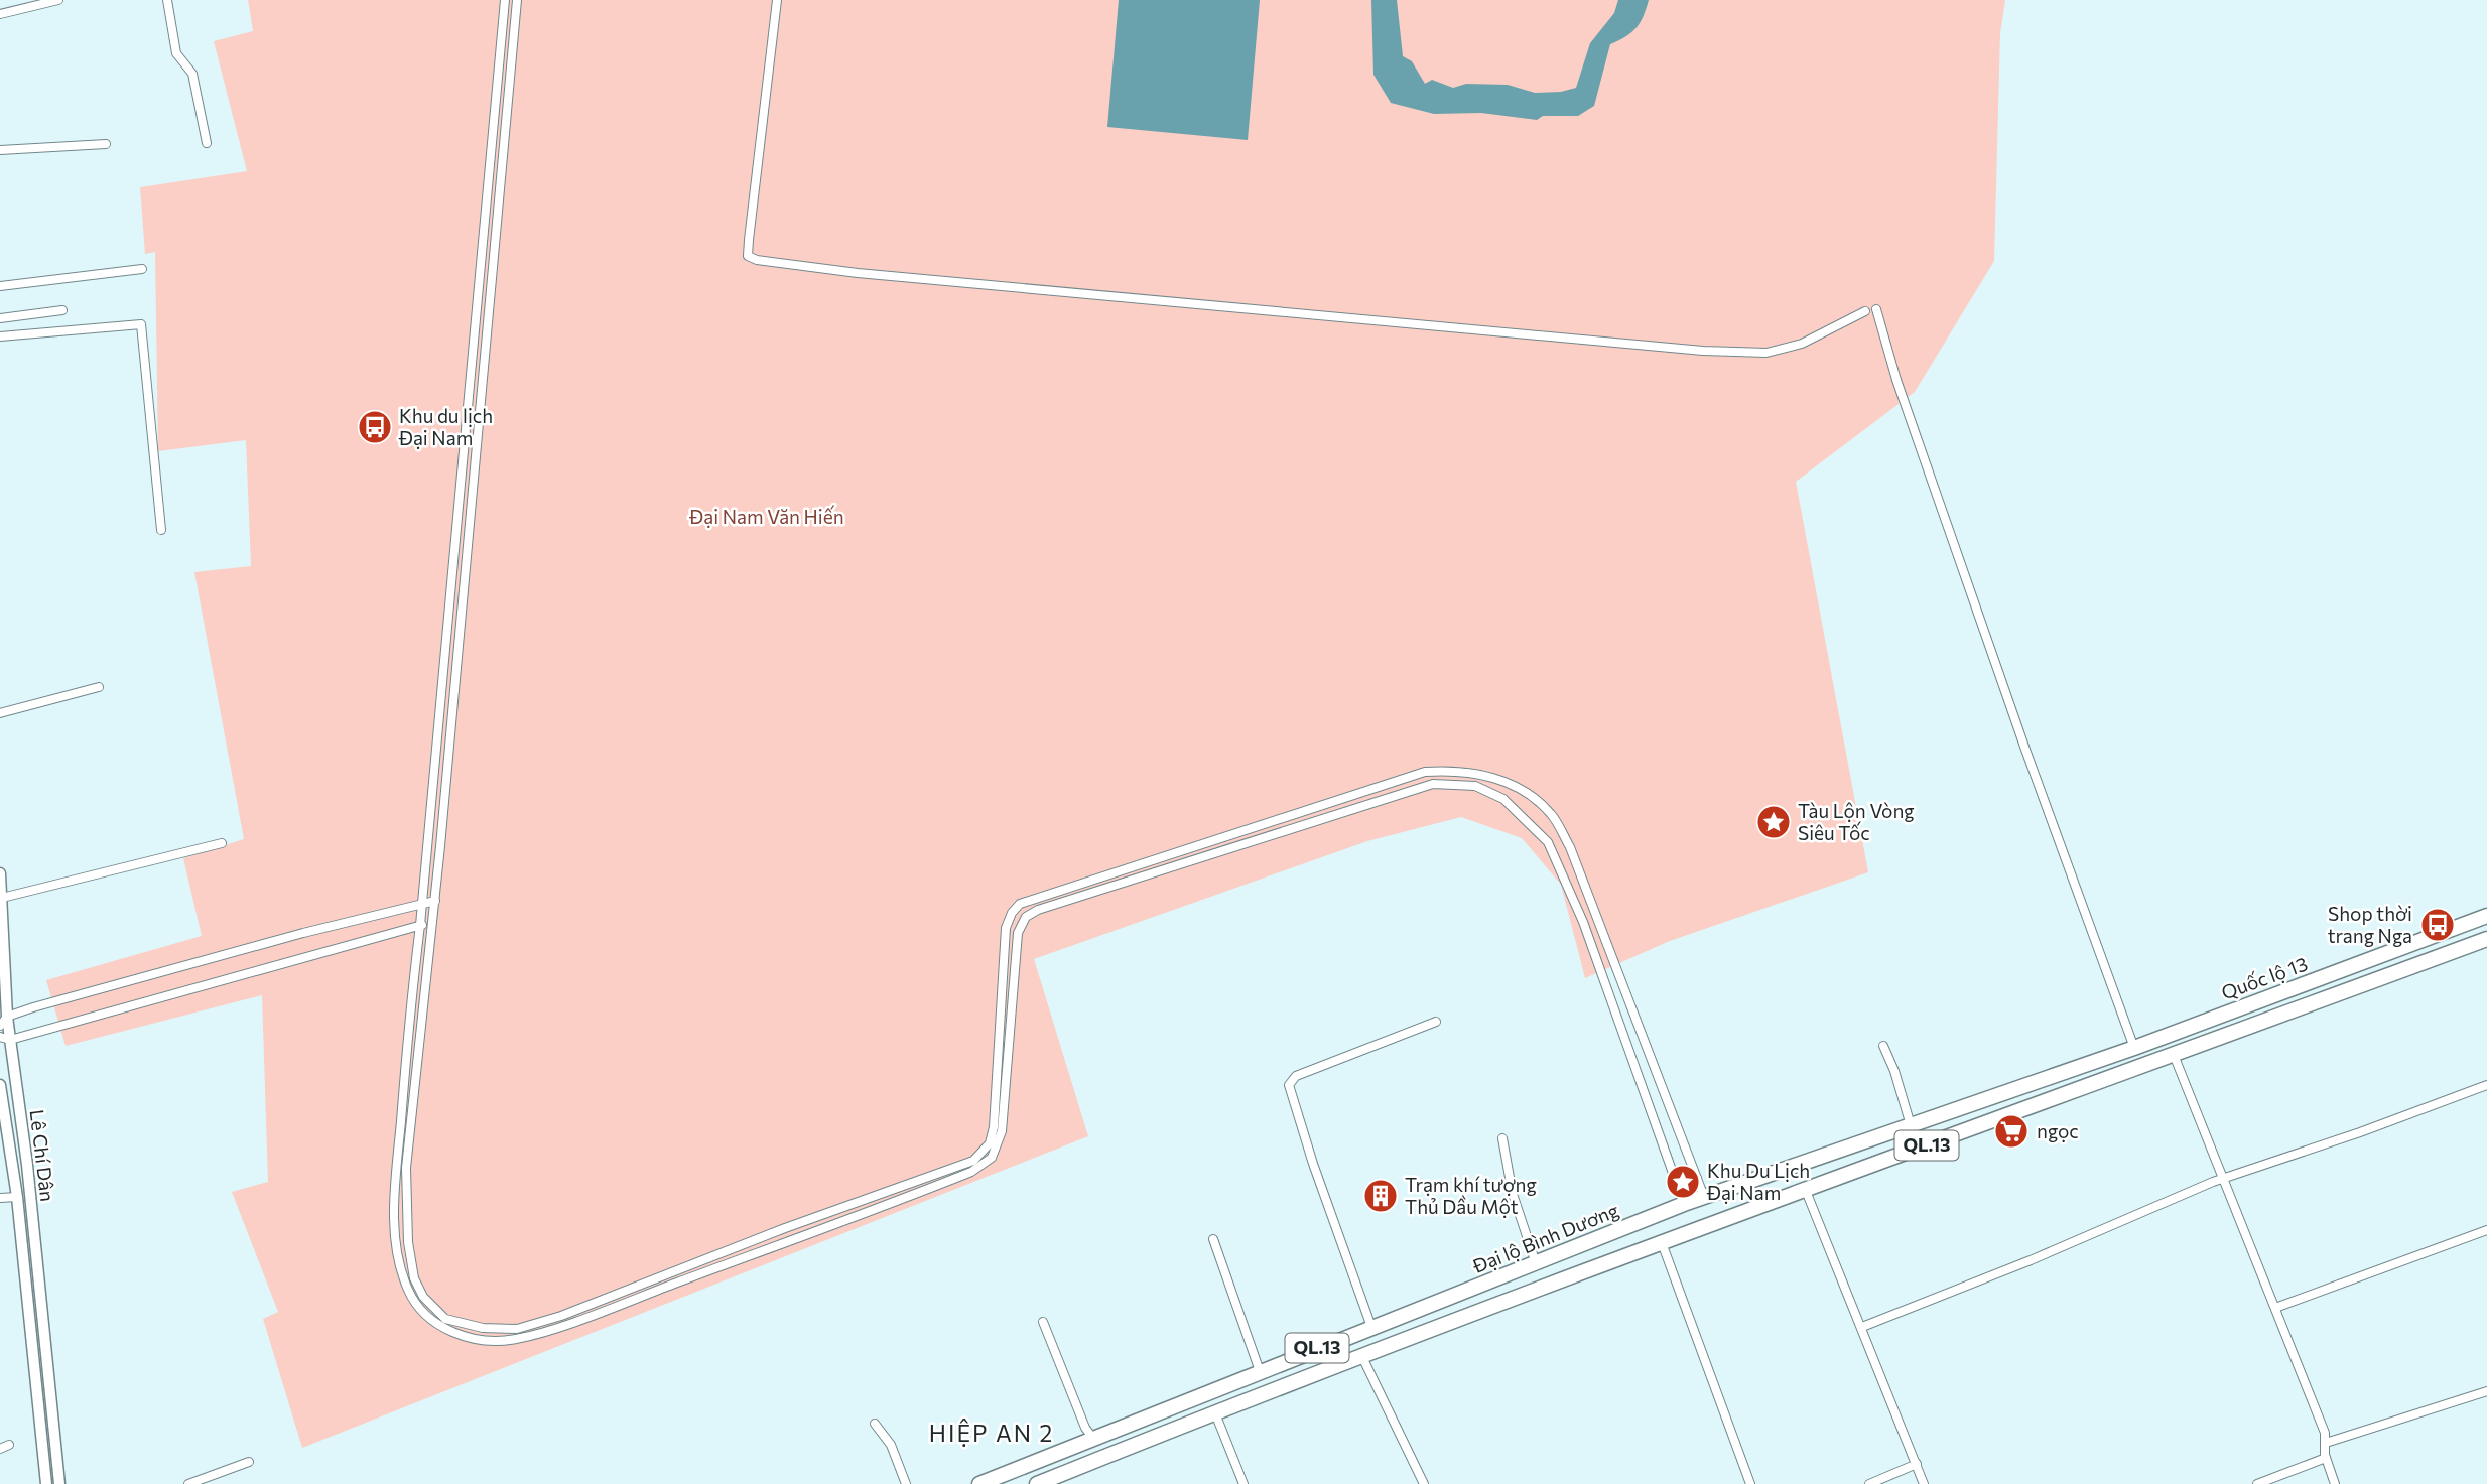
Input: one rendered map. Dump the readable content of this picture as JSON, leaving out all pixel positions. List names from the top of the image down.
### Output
{
  "streets": {
    "highway": ["Quốc lộ 13", "QL.13", "Đại lộ Bình Dương"],
    "main road": ["Lê Chí Dân"]
  },
  "crossings": [
    ["Quốc lộ 13", "QL.13"],
    ["Quốc lộ 13", "Đại lộ Bình Dương"]
  ],
  "districts": ["HIỆP AN 2"],
  "parks": ["Đại Nam Văn Hiến"],
  "places": {
    "bus stop": ["Khu du lịch Đại Nam", "Shop thời trang Nga"],
    "place": ["Tàu Lộn Vòng Siêu Tốc", "Khu Du Lịch Đại Nam"],
    "supermarket": ["ngọc"],
    "building": ["Trạm khí tượng Thủ Dầu Một"]
  }
}
